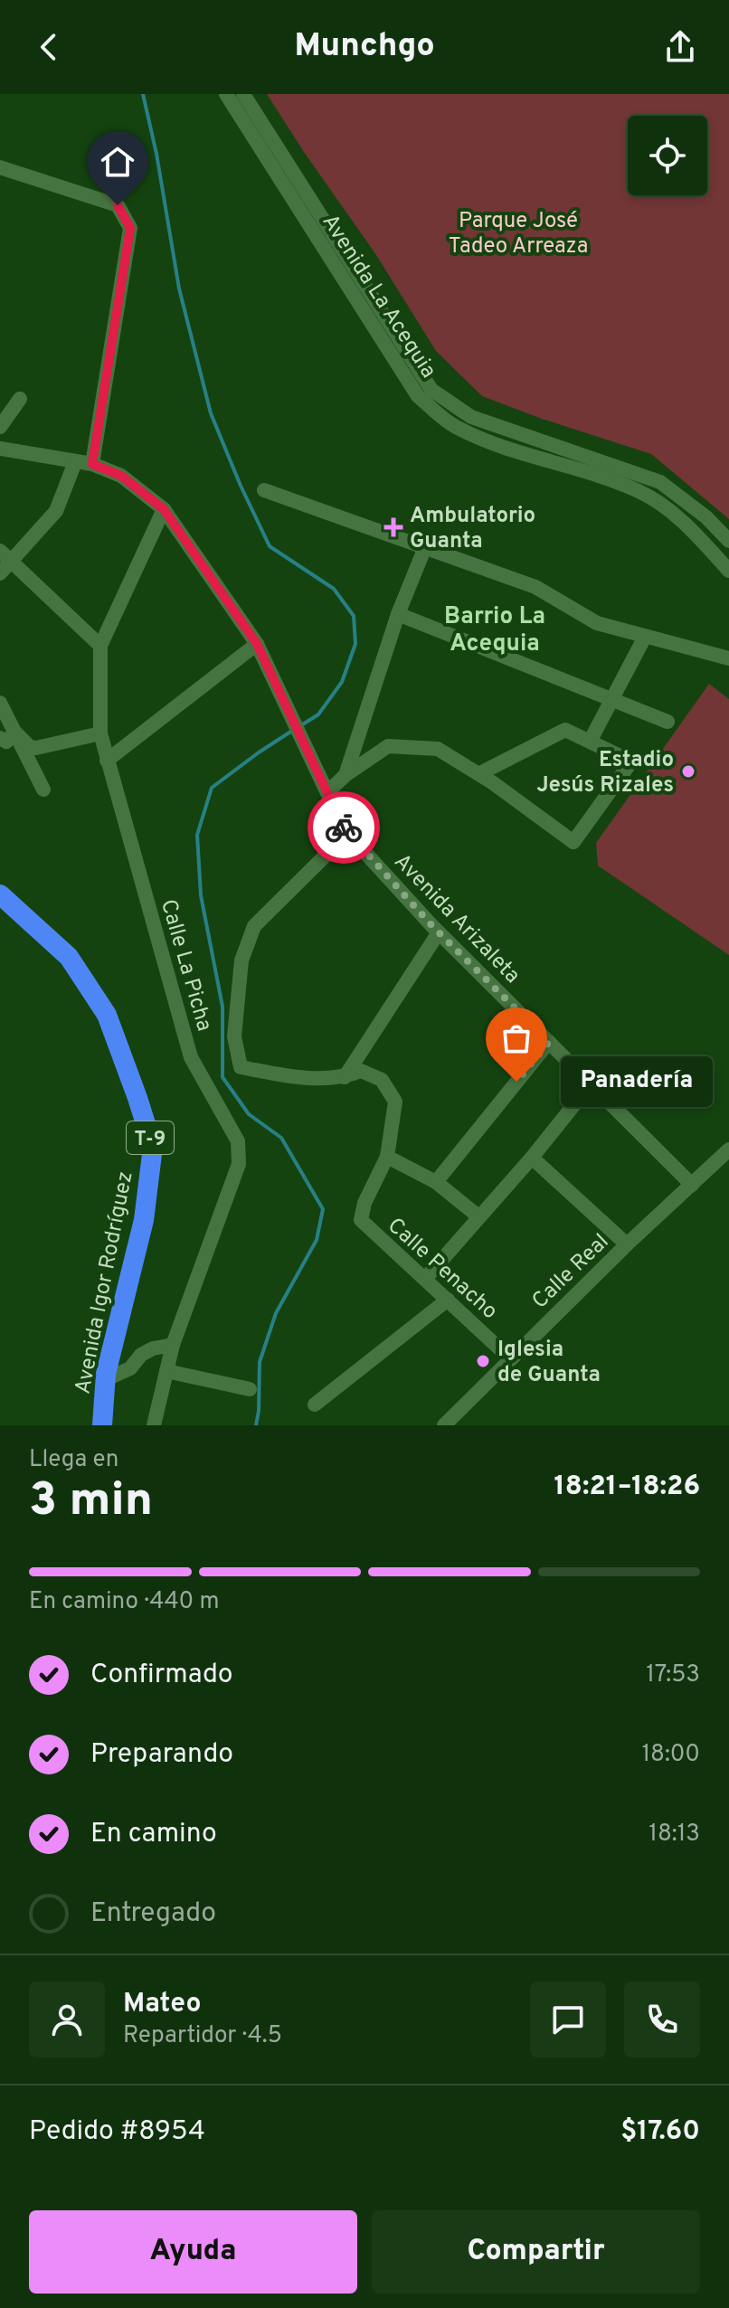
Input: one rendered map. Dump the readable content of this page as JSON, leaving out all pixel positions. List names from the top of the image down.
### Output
{
  "streets": {
    "highway": ["T-9", "Avenida Igor Rodríguez"],
    "street": [
      "Avenida La Acequia",
      "Avenida Arizaleta",
      "Calle La Picha",
      "Calle Penacho",
      "Calle Real"
    ]
  },
  "crossings": [
    ["Avenida Arizaleta", "Calle Penacho"],
    ["Avenida Arizaleta", "Calle Real"],
    ["Calle Penacho", "Calle Real"]
  ],
  "districts": ["Barrio La Acequia"],
  "parks": ["Parque José Tadeo Arreaza"],
  "places": {
    "health": ["Ambulatorio Guanta"],
    "other": ["Estadio Jesús Rizales", "Panadería", "Iglesia de Guanta"]
  },
  "page": {
    "header": "Munchgo",
    "bubble": "Panadería",
    "heading": ["3 min", "Llega en", "18:21–18:26"],
    "panel": [
      "Mateo",
      "Repartidor · 4.5",
      "Pedido #8954",
      "$17.60"
    ],
    "bar": "En camino · 440 m",
    "list": [
      ["Confirmado", "17:53"],
      ["Preparando", "18:00"],
      ["En camino", "18:13"],
      "Entregado"
    ],
    "buttons": ["Ayuda", "Compartir"]
  }
}
